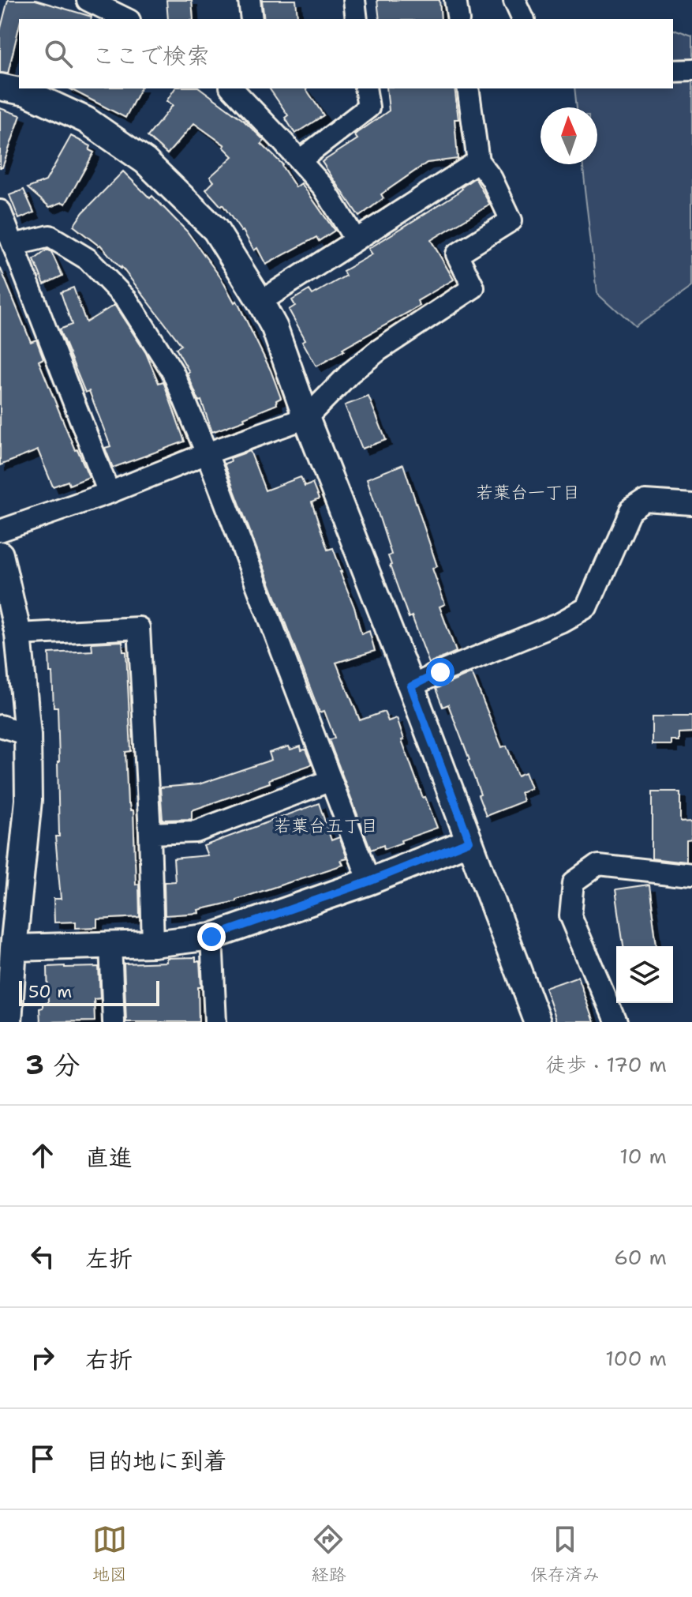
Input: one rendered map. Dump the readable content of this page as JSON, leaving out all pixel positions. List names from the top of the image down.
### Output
{
  "districts": ["若葉台一丁目", "若葉台五丁目"],
  "scale_bar": "50 m",
  "north": "top",
  "page": {
    "search": "ここで検索",
    "scale": "50 m",
    "heading": ["3 分", "徒歩 · 170 m"],
    "list": [
      ["直進", "10 m"],
      ["左折", "60 m"],
      ["右折", "100 m"],
      "目的地に到着"
    ],
    "nav": ["地図", "経路", "保存済み"]
  }
}
